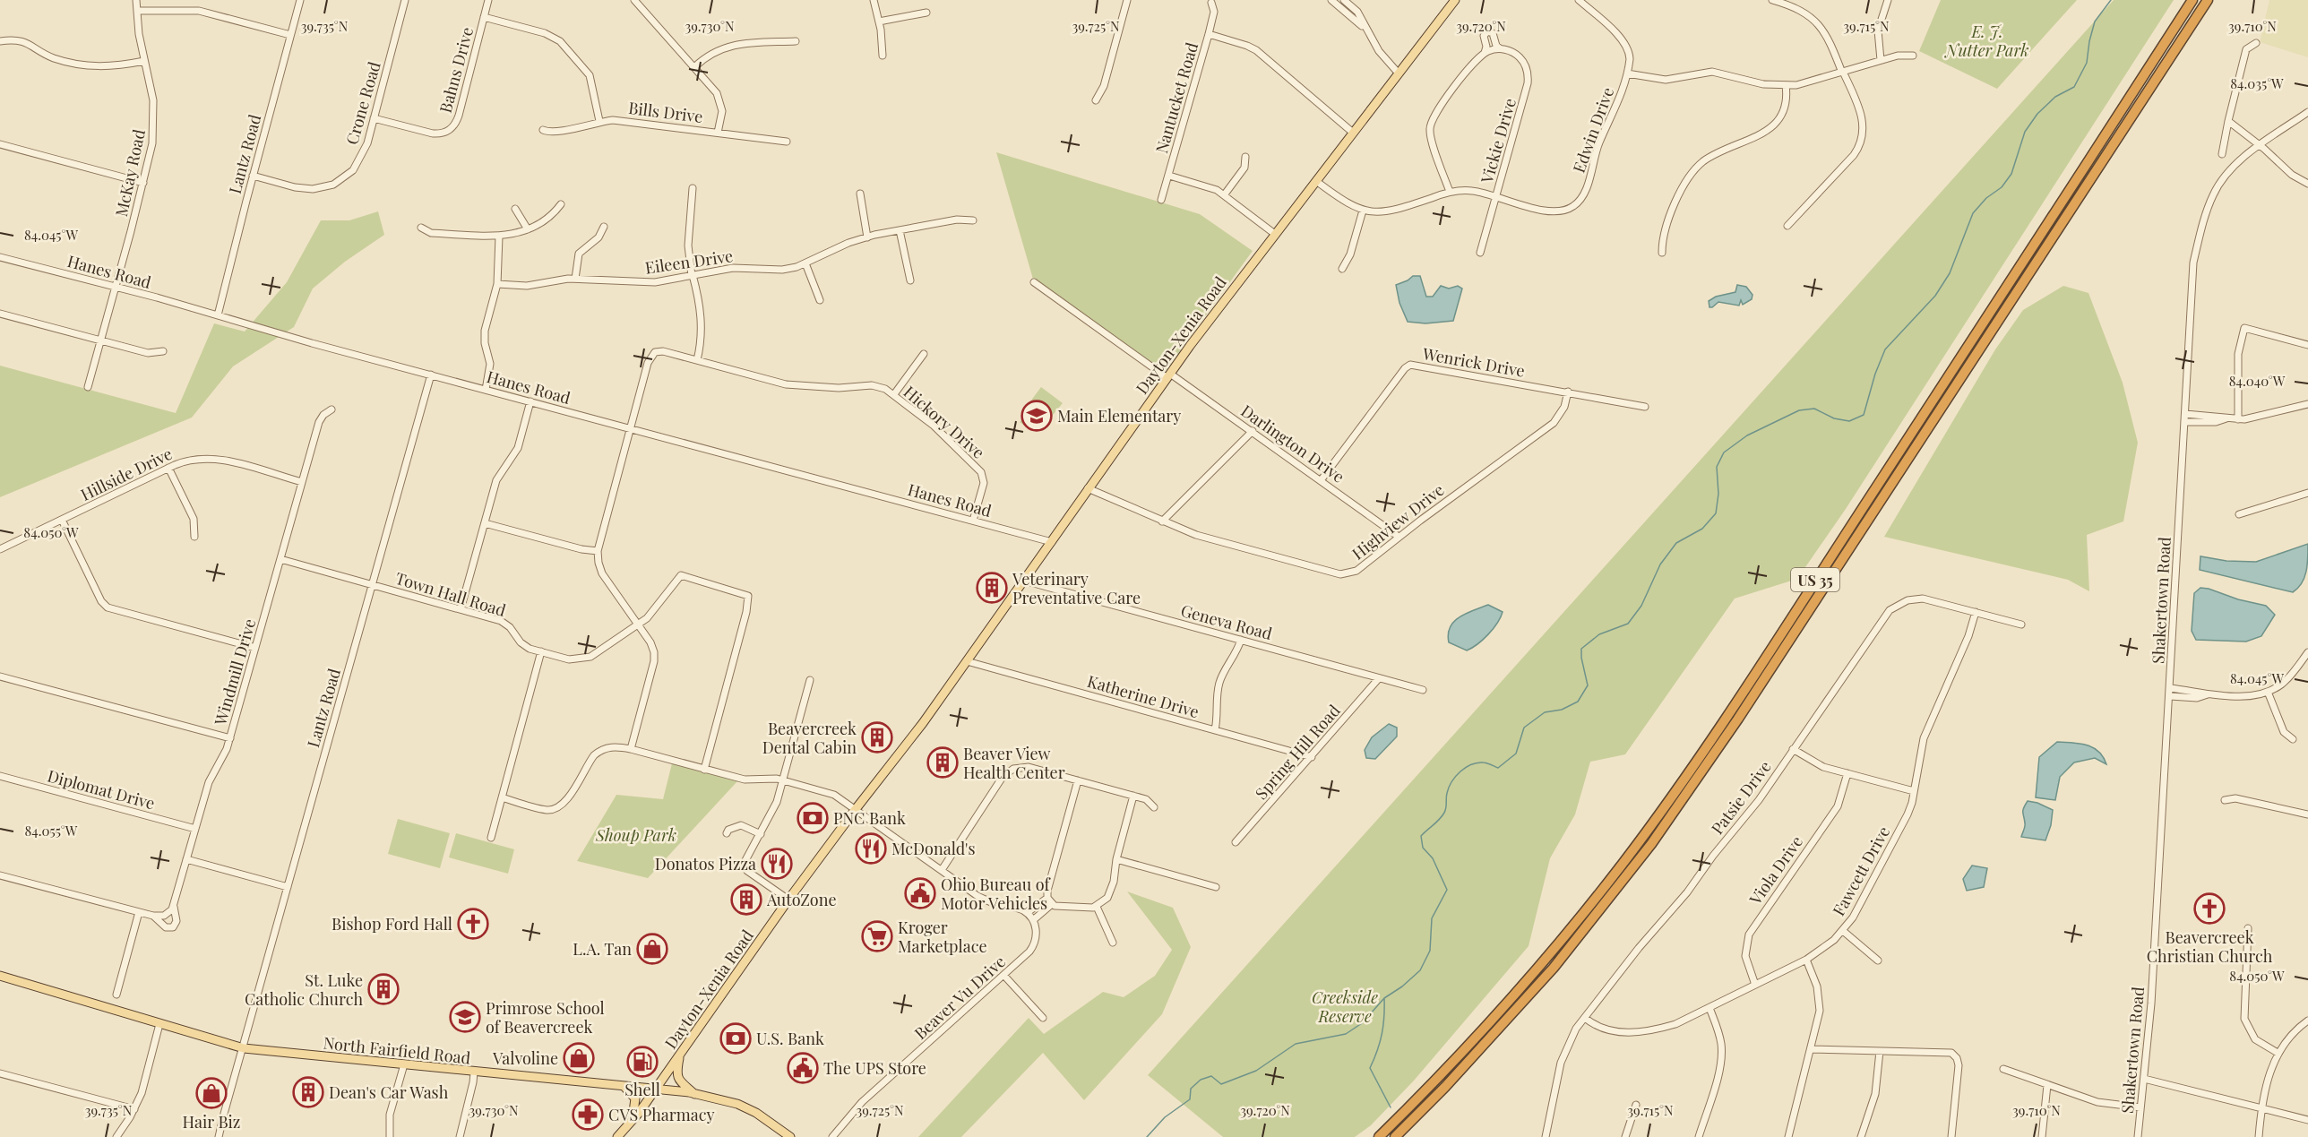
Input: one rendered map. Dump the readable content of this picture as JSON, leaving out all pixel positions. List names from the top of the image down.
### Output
{
  "streets": {
    "highway": ["US 35"],
    "main road": ["Dayton-Xenia Road", "North Fairfield Road"],
    "street": [
      "Bahns Drive",
      "Nantucket Road",
      "Crone Road",
      "Bills Drive",
      "Edwin Drive",
      "Vickie Drive",
      "Lantz Road",
      "McKay Road",
      "Eileen Drive",
      "Hanes Road",
      "Wenrick Drive",
      "Hickory Drive",
      "Darlington Drive",
      "Hillside Drive",
      "Highview Drive",
      "Town Hall Road",
      "Shakertown Road",
      "Geneva Road",
      "Windmill Drive",
      "Katherine Drive",
      "Spring Hill Road",
      "Diplomat Drive",
      "Patsie Drive",
      "Viola Drive",
      "Fawcett Drive",
      "Beaver Vu Drive"
    ]
  },
  "crossings": [
    ["Bahns Drive", "Crone Road"],
    ["Crone Road", "Lantz Road"],
    ["Edwin Drive", "Vickie Drive"],
    ["Lantz Road", "Hanes Road"],
    ["Lantz Road", "Town Hall Road"],
    ["Lantz Road", "North Fairfield Road"],
    ["McKay Road", "Hanes Road"],
    ["Hanes Road", "Dayton-Xenia Road"],
    ["Hanes Road", "Hickory Drive"],
    ["Dayton-Xenia Road", "Darlington Drive"],
    ["Dayton-Xenia Road", "Highview Drive"],
    ["Dayton-Xenia Road", "Geneva Road"],
    ["Dayton-Xenia Road", "Katherine Drive"],
    ["Dayton-Xenia Road", "North Fairfield Road"],
    ["Wenrick Drive", "Darlington Drive"],
    ["Wenrick Drive", "Highview Drive"],
    ["Darlington Drive", "Highview Drive"],
    ["Hillside Drive", "Windmill Drive"],
    ["Town Hall Road", "Windmill Drive"],
    ["Geneva Road", "Spring Hill Road"],
    ["Windmill Drive", "Diplomat Drive"],
    ["Katherine Drive", "Spring Hill Road"],
    ["Patsie Drive", "Fawcett Drive"],
    ["Viola Drive", "Fawcett Drive"]
  ],
  "parks": ["E. J. Nutter Park", "Shoup Park", "Creekside Reserve"],
  "places": {
    "school or university": ["Main Elementary", "Primrose School of Beavercreek"],
    "building": [
      "Veterinary Preventative Care",
      "Beavercreek Dental Cabin",
      "Beaver View Health Center",
      "AutoZone",
      "St. Luke Catholic Church",
      "Dean's Car Wash"
    ],
    "bank": ["PNC Bank", "U.S. Bank"],
    "restaurant": ["McDonald's", "Donatos Pizza"],
    "public building": ["Ohio Bureau of Motor Vehicles", "The UPS Store"],
    "church": ["Beavercreek Christian Church", "Bishop Ford Hall"],
    "supermarket": ["Kroger Marketplace"],
    "shop": ["L.A. Tan", "Valvoline", "Hair Biz"],
    "fuel station": ["Shell"],
    "pharmacy": ["CVS Pharmacy"]
  },
  "coordinates": [
    "39.735°N",
    "39.730°N",
    "39.725°N",
    "39.720°N",
    "39.715°N",
    "39.710°N",
    "84.035°W",
    "84.045°W",
    "84.040°W",
    "84.050°W",
    "84.055°W"
  ]
}
